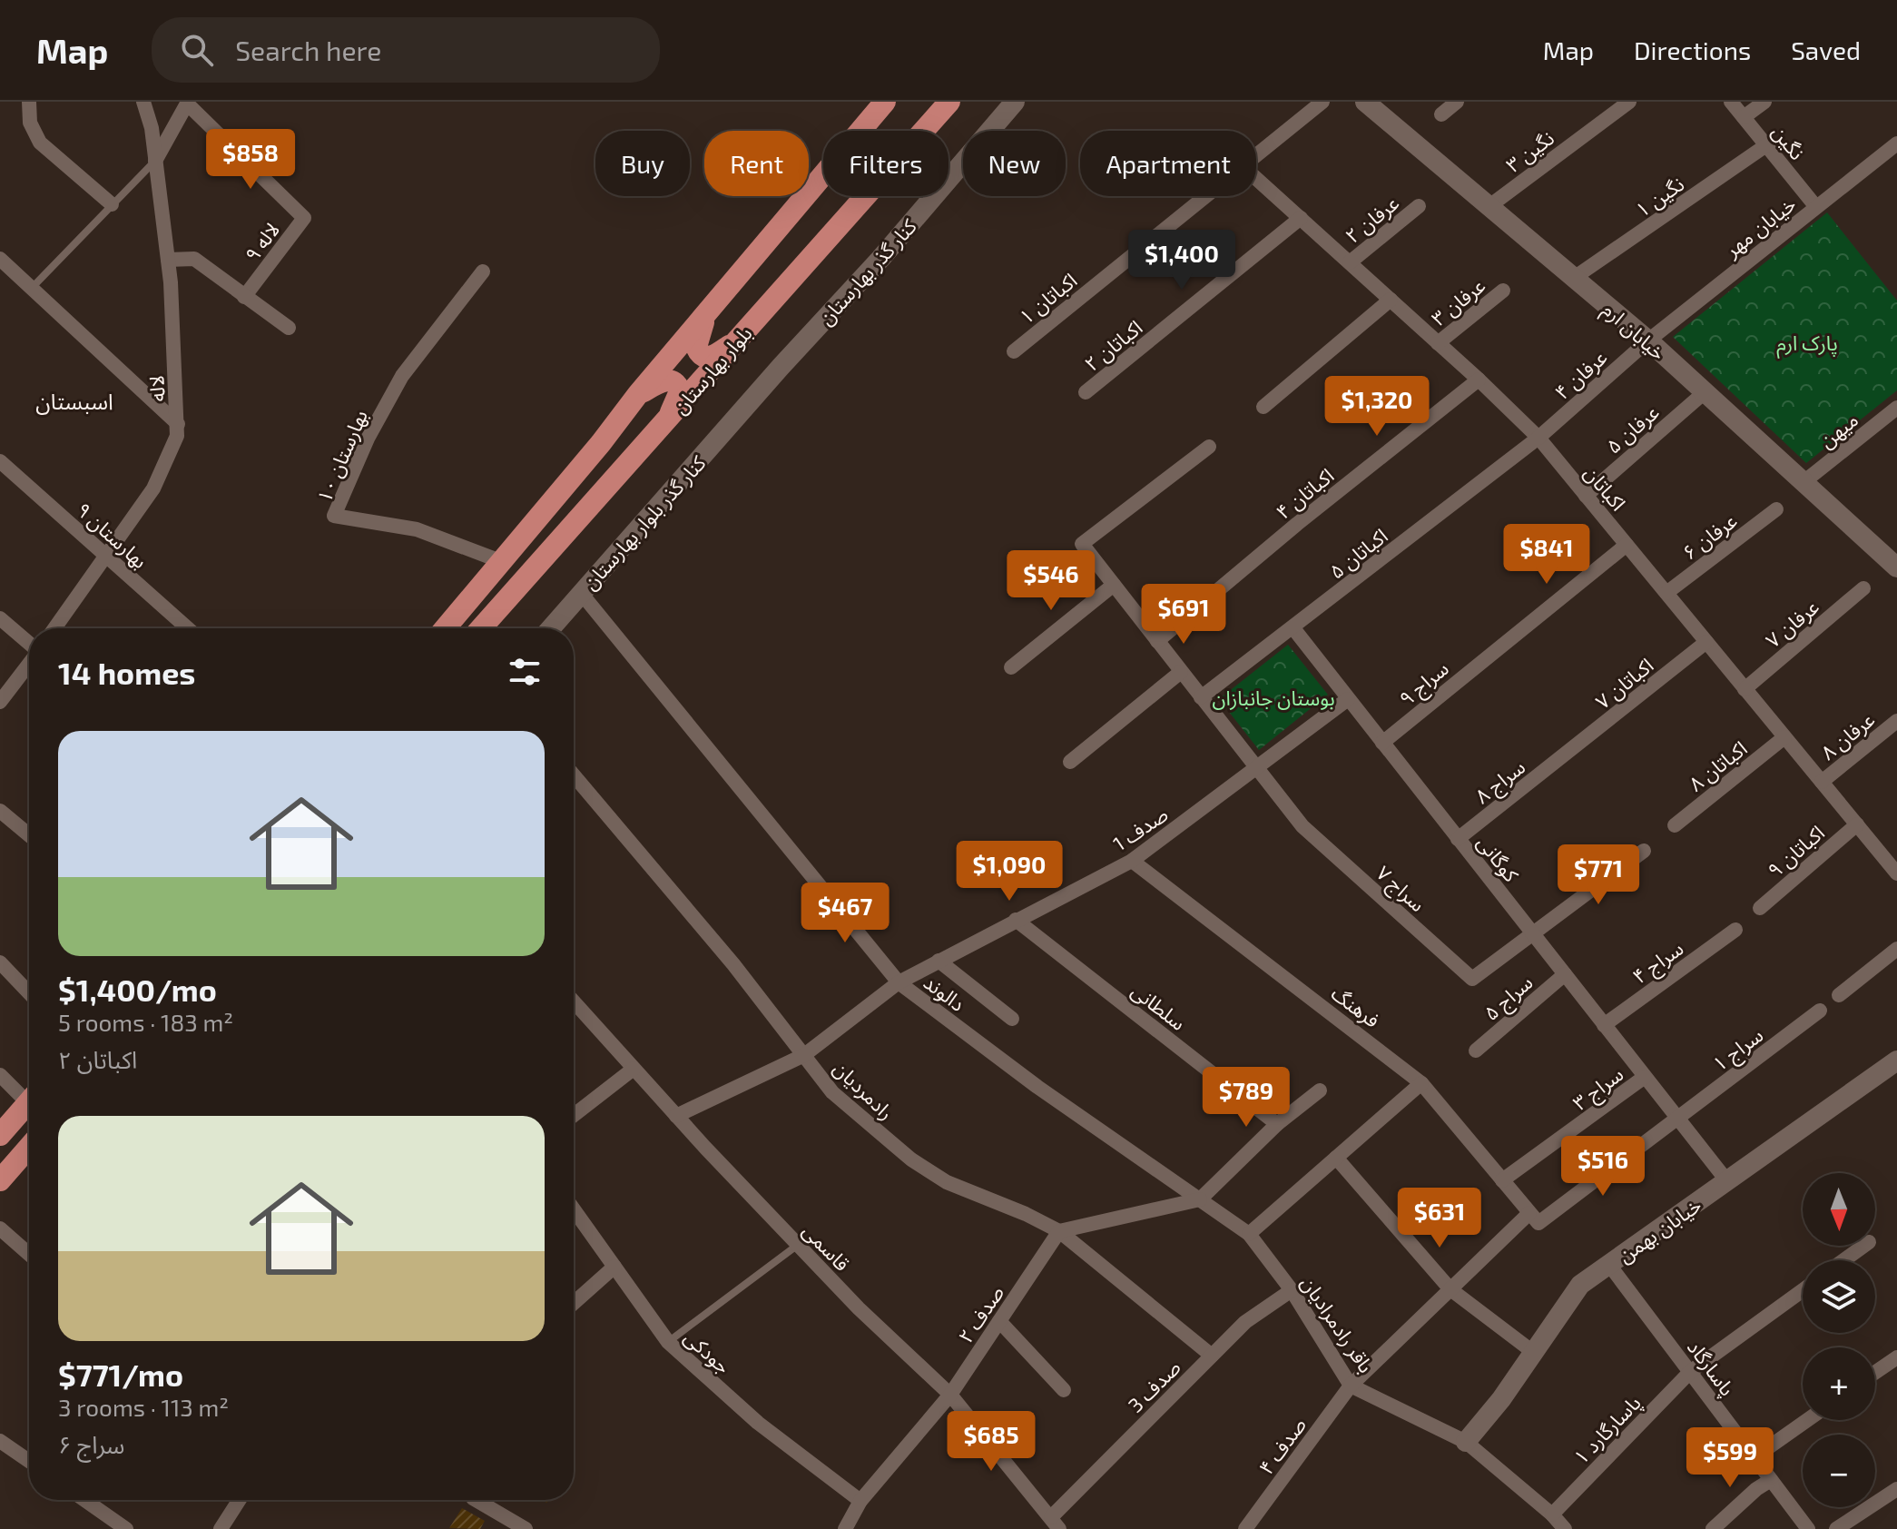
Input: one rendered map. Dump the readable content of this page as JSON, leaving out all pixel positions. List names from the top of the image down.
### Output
{
  "streets": {
    "main road": ["بلوار بهارستان"],
    "street": [
      "نگین",
      "نگین ۳",
      "نگین ۱",
      "عرفان ۲",
      "خیابان مهر",
      "لاله ۹",
      "کنار گذر بهارستان",
      "اکباتان ۱",
      "عرفان ۳",
      "خیابان ارم",
      "اکباتان ۲",
      "عرفان ۴",
      "لاله",
      "عرفان ۵",
      "میهن",
      "بهارستان ۱۰",
      "اکباتان",
      "اکباتان ۴",
      "کنار گذر بلوار بهارستان",
      "بهارستان ۹",
      "عرفان ۶",
      "اکباتان ۵",
      "عرفان ۷",
      "سراج ۹",
      "اکباتان ۷",
      "عرفان ۸",
      "اکباتان ۸",
      "سراج ۸",
      "صدف 1",
      "اکباتان ۹",
      "کوگانی",
      "سراج ۷",
      "سراج ۴",
      "دالوند",
      "سراج ۵",
      "سلطانی",
      "فرهنگ",
      "سراج ۱",
      "سراج ۳",
      "رادمردیان",
      "خیابان بهمن",
      "قاسمی",
      "صدف ۲",
      "باقر رادمرادیان",
      "جودکی",
      "پاسارگاد",
      "صدف 3",
      "پاسارگارد ۱",
      "صدف ۴"
    ]
  },
  "crossings": [
    ["نگین", "نگین ۱"],
    ["نگین", "خیابان مهر"],
    ["نگین ۳", "خیابان ارم"],
    ["نگین ۱", "خیابان ارم"],
    ["عرفان ۲", "اکباتان"],
    ["خیابان مهر", "خیابان ارم"],
    ["خیابان مهر", "عرفان ۴"],
    ["لاله ۹", "لاله"],
    ["کنار گذر بهارستان", "کنار گذر بلوار بهارستان"],
    ["عرفان ۳", "اکباتان"],
    ["خیابان ارم", "عرفان ۴"],
    ["خیابان ارم", "عرفان ۵"],
    ["خیابان ارم", "میهن"],
    ["اکباتان ۲", "اکباتان"],
    ["بلوار بهارستان", "بهارستان ۱۰"],
    ["عرفان ۴", "اکباتان"],
    ["عرفان ۴", "اکباتان ۵"],
    ["لاله", "بهارستان ۹"],
    ["عرفان ۵", "اکباتان"],
    ["اکباتان", "اکباتان ۴"],
    ["اکباتان", "عرفان ۶"],
    ["اکباتان", "اکباتان ۵"],
    ["اکباتان", "عرفان ۷"],
    ["اکباتان", "سراج ۹"],
    ["اکباتان", "اکباتان ۷"],
    ["اکباتان", "عرفان ۸"],
    ["اکباتان", "اکباتان ۸"],
    ["اکباتان", "اکباتان ۹"],
    ["کنار گذر بلوار بهارستان", "دالوند"],
    ["اکباتان ۵", "کوگانی"],
    ["سراج ۹", "کوگانی"],
    ["اکباتان ۷", "سراج ۸"],
    ["سراج ۸", "کوگانی"],
    ["صدف 1", "کوگانی"],
    ["صدف 1", "سراج ۷"],
    ["صدف 1", "دالوند"],
    ["صدف 1", "سلطانی"],
    ["صدف 1", "فرهنگ"],
    ["صدف 1", "رادمردیان"],
    ["صدف 1", "قاسمی"],
    ["کوگانی", "سراج ۷"],
    ["کوگانی", "سراج ۴"],
    ["کوگانی", "سراج ۵"],
    ["کوگانی", "سراج ۱"],
    ["کوگانی", "سراج ۳"],
    ["کوگانی", "خیابان بهمن"],
    ["دالوند", "باقر رادمرادیان"],
    ["فرهنگ", "سراج ۱"],
    ["فرهنگ", "سراج ۳"],
    ["فرهنگ", "صدف ۴"],
    ["سراج ۱", "صدف ۴"],
    ["رادمردیان", "صدف ۲"],
    ["رادمردیان", "صدف 3"],
    ["خیابان بهمن", "باقر رادمرادیان"],
    ["خیابان بهمن", "پاسارگاد"],
    ["قاسمی", "صدف ۲"],
    ["قاسمی", "صدف 3"],
    ["صدف ۲", "جودکی"],
    ["باقر رادمرادیان", "صدف 3"],
    ["باقر رادمرادیان", "پاسارگارد ۱"],
    ["باقر رادمرادیان", "صدف ۴"],
    ["پاسارگاد", "پاسارگارد ۱"]
  ],
  "districts": ["اسبستان"],
  "parks": ["پارک ارم", "بوستان جانبازان"],
  "north": "bottom",
  "page": {
    "header": "Map",
    "search": "Search here",
    "nav": ["Map", "Directions", "Saved"],
    "price": [
      "$858",
      "$1,400",
      "$1,320",
      "$841",
      "$546",
      "$691",
      "$1,090",
      "$771",
      "$467",
      "$789",
      "$516",
      "$631",
      "$685",
      "$599"
    ],
    "chip": [
      "Buy",
      "Rent",
      "Filters",
      "New",
      "Apartment"
    ],
    "heading": "14 homes",
    "list": [
      {
        "name": "$1,400/mo",
        "note": "5 rooms · 183 m² · اکباتان ۲"
      },
      {
        "name": "$771/mo",
        "note": "3 rooms · 113 m² · سراج ۶"
      }
    ],
    "map_buttons": ["+", "−"]
  }
}
